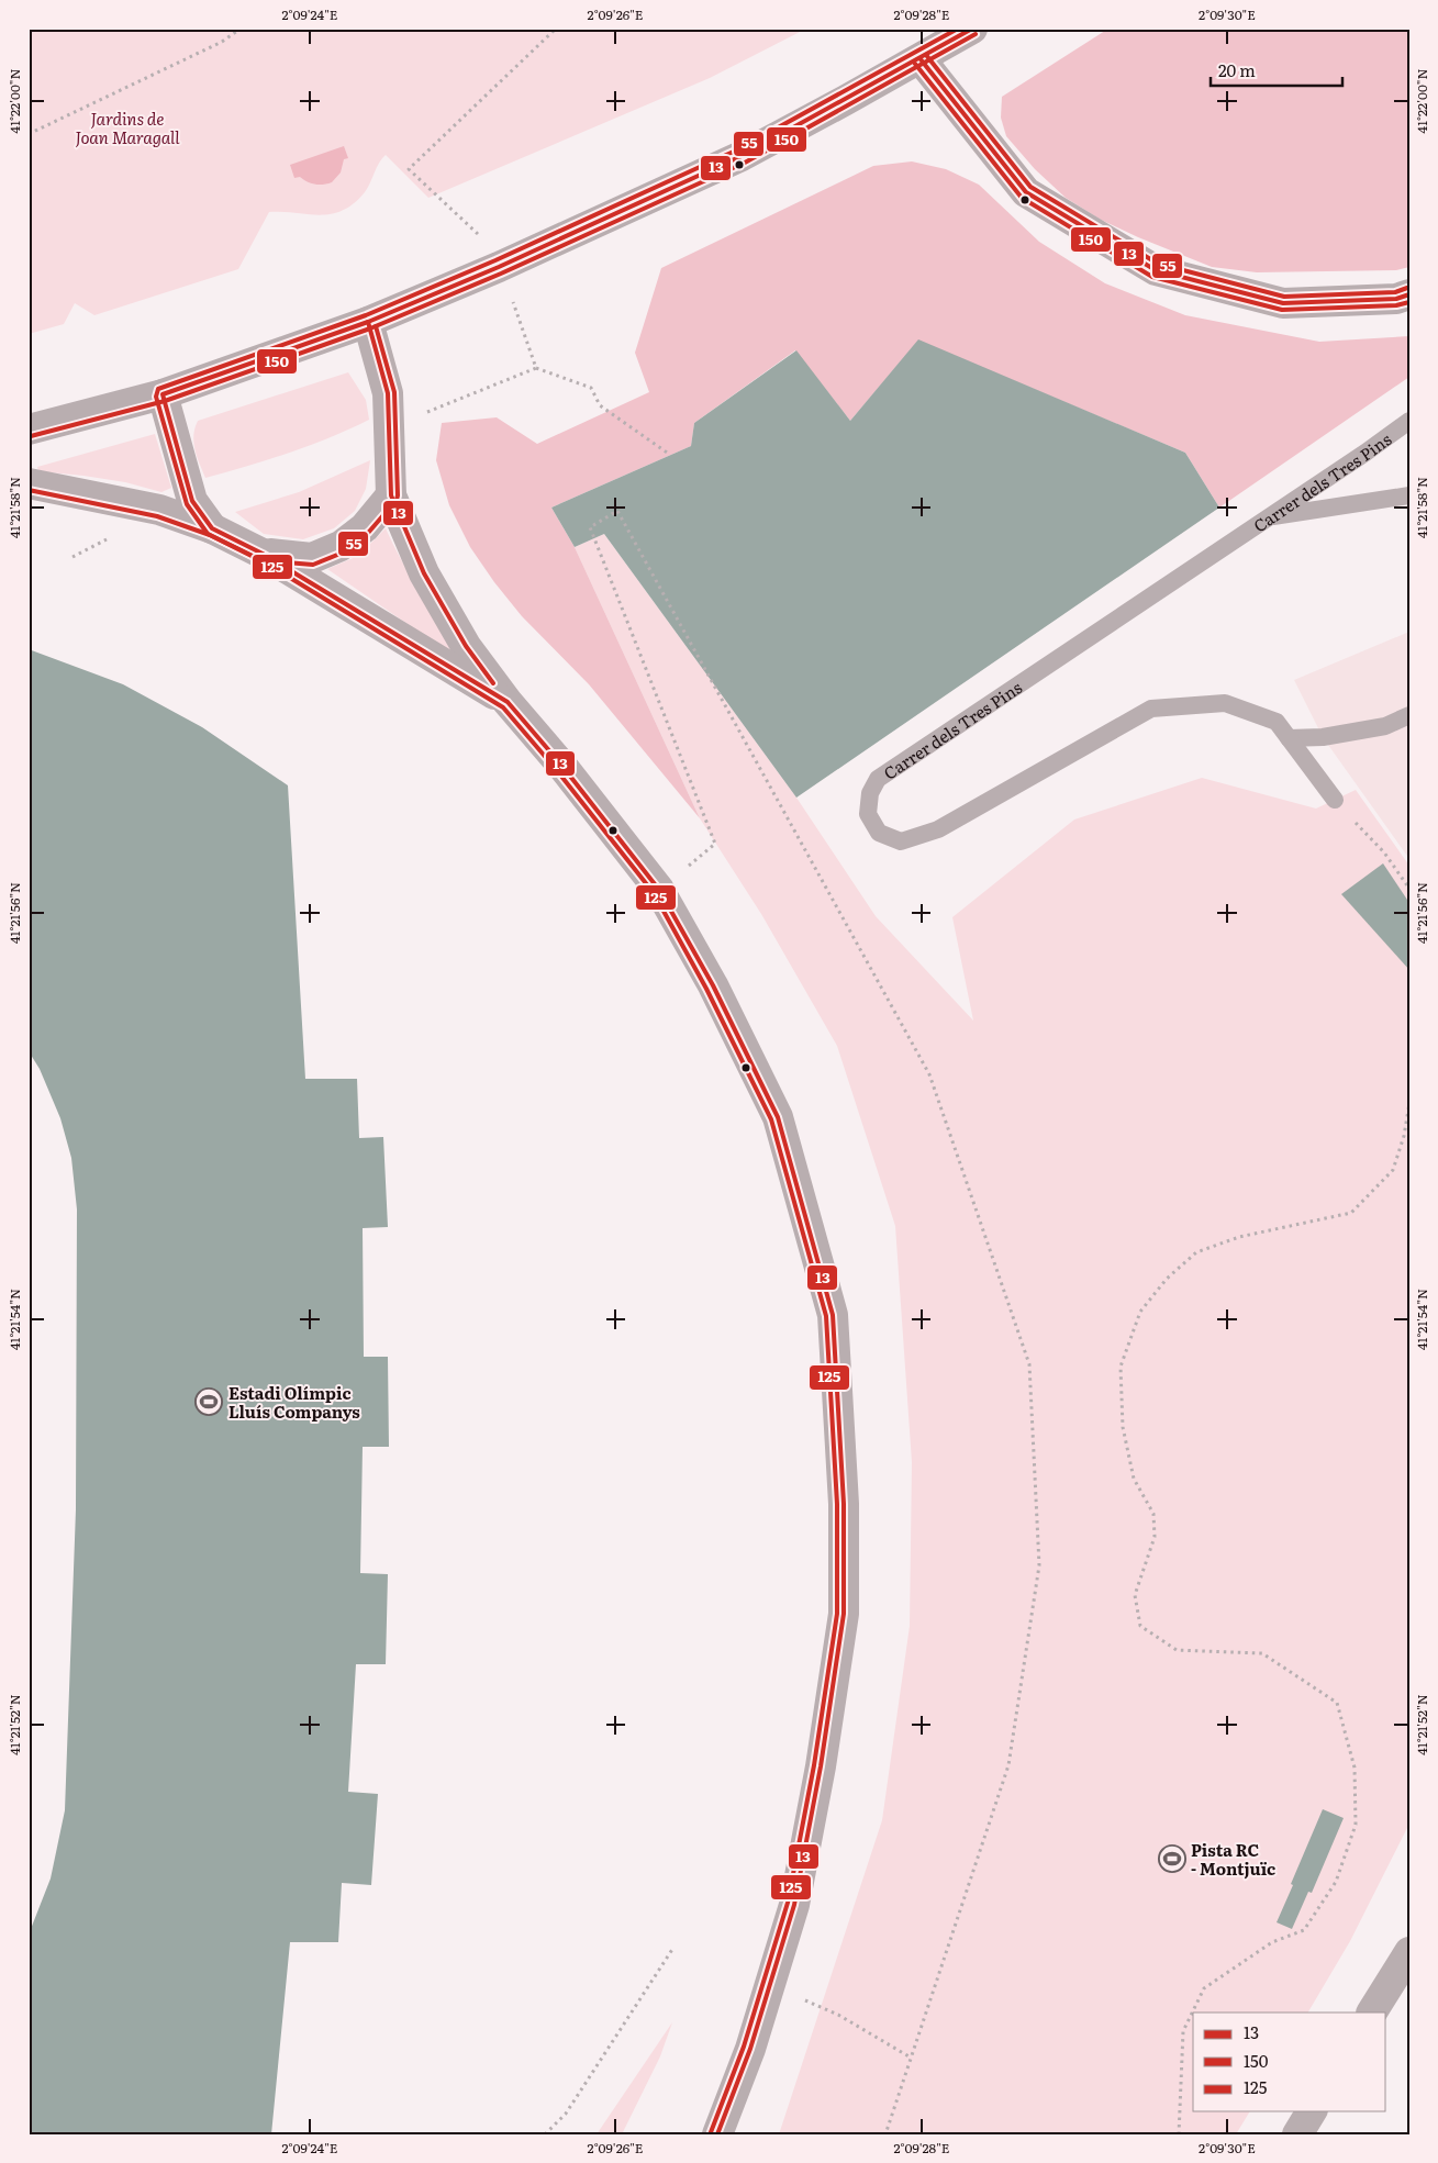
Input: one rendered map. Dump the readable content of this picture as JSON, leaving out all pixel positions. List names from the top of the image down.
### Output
{
  "streets": {
    "lane": ["Carrer dels Tres Pins"]
  },
  "parks": ["Jardins de Joan Maragall"],
  "places": {
    "sports": ["Estadi Olímpic Lluís Companys", "Pista RC - Montjuïc"]
  },
  "lines": [
    "transit line 13",
    "transit line 55",
    "transit line 150",
    "transit line 125"
  ],
  "legend": ["13", "150", "125"],
  "scale_bar": "20 m",
  "coordinates": [
    "2°09'24\"E",
    "2°09'26\"E",
    "2°09'28\"E",
    "2°09'30\"E",
    "41°22'00\"N",
    "41°21'58\"N",
    "41°21'56\"N",
    "41°21'54\"N",
    "41°21'52\"N"
  ]
}
